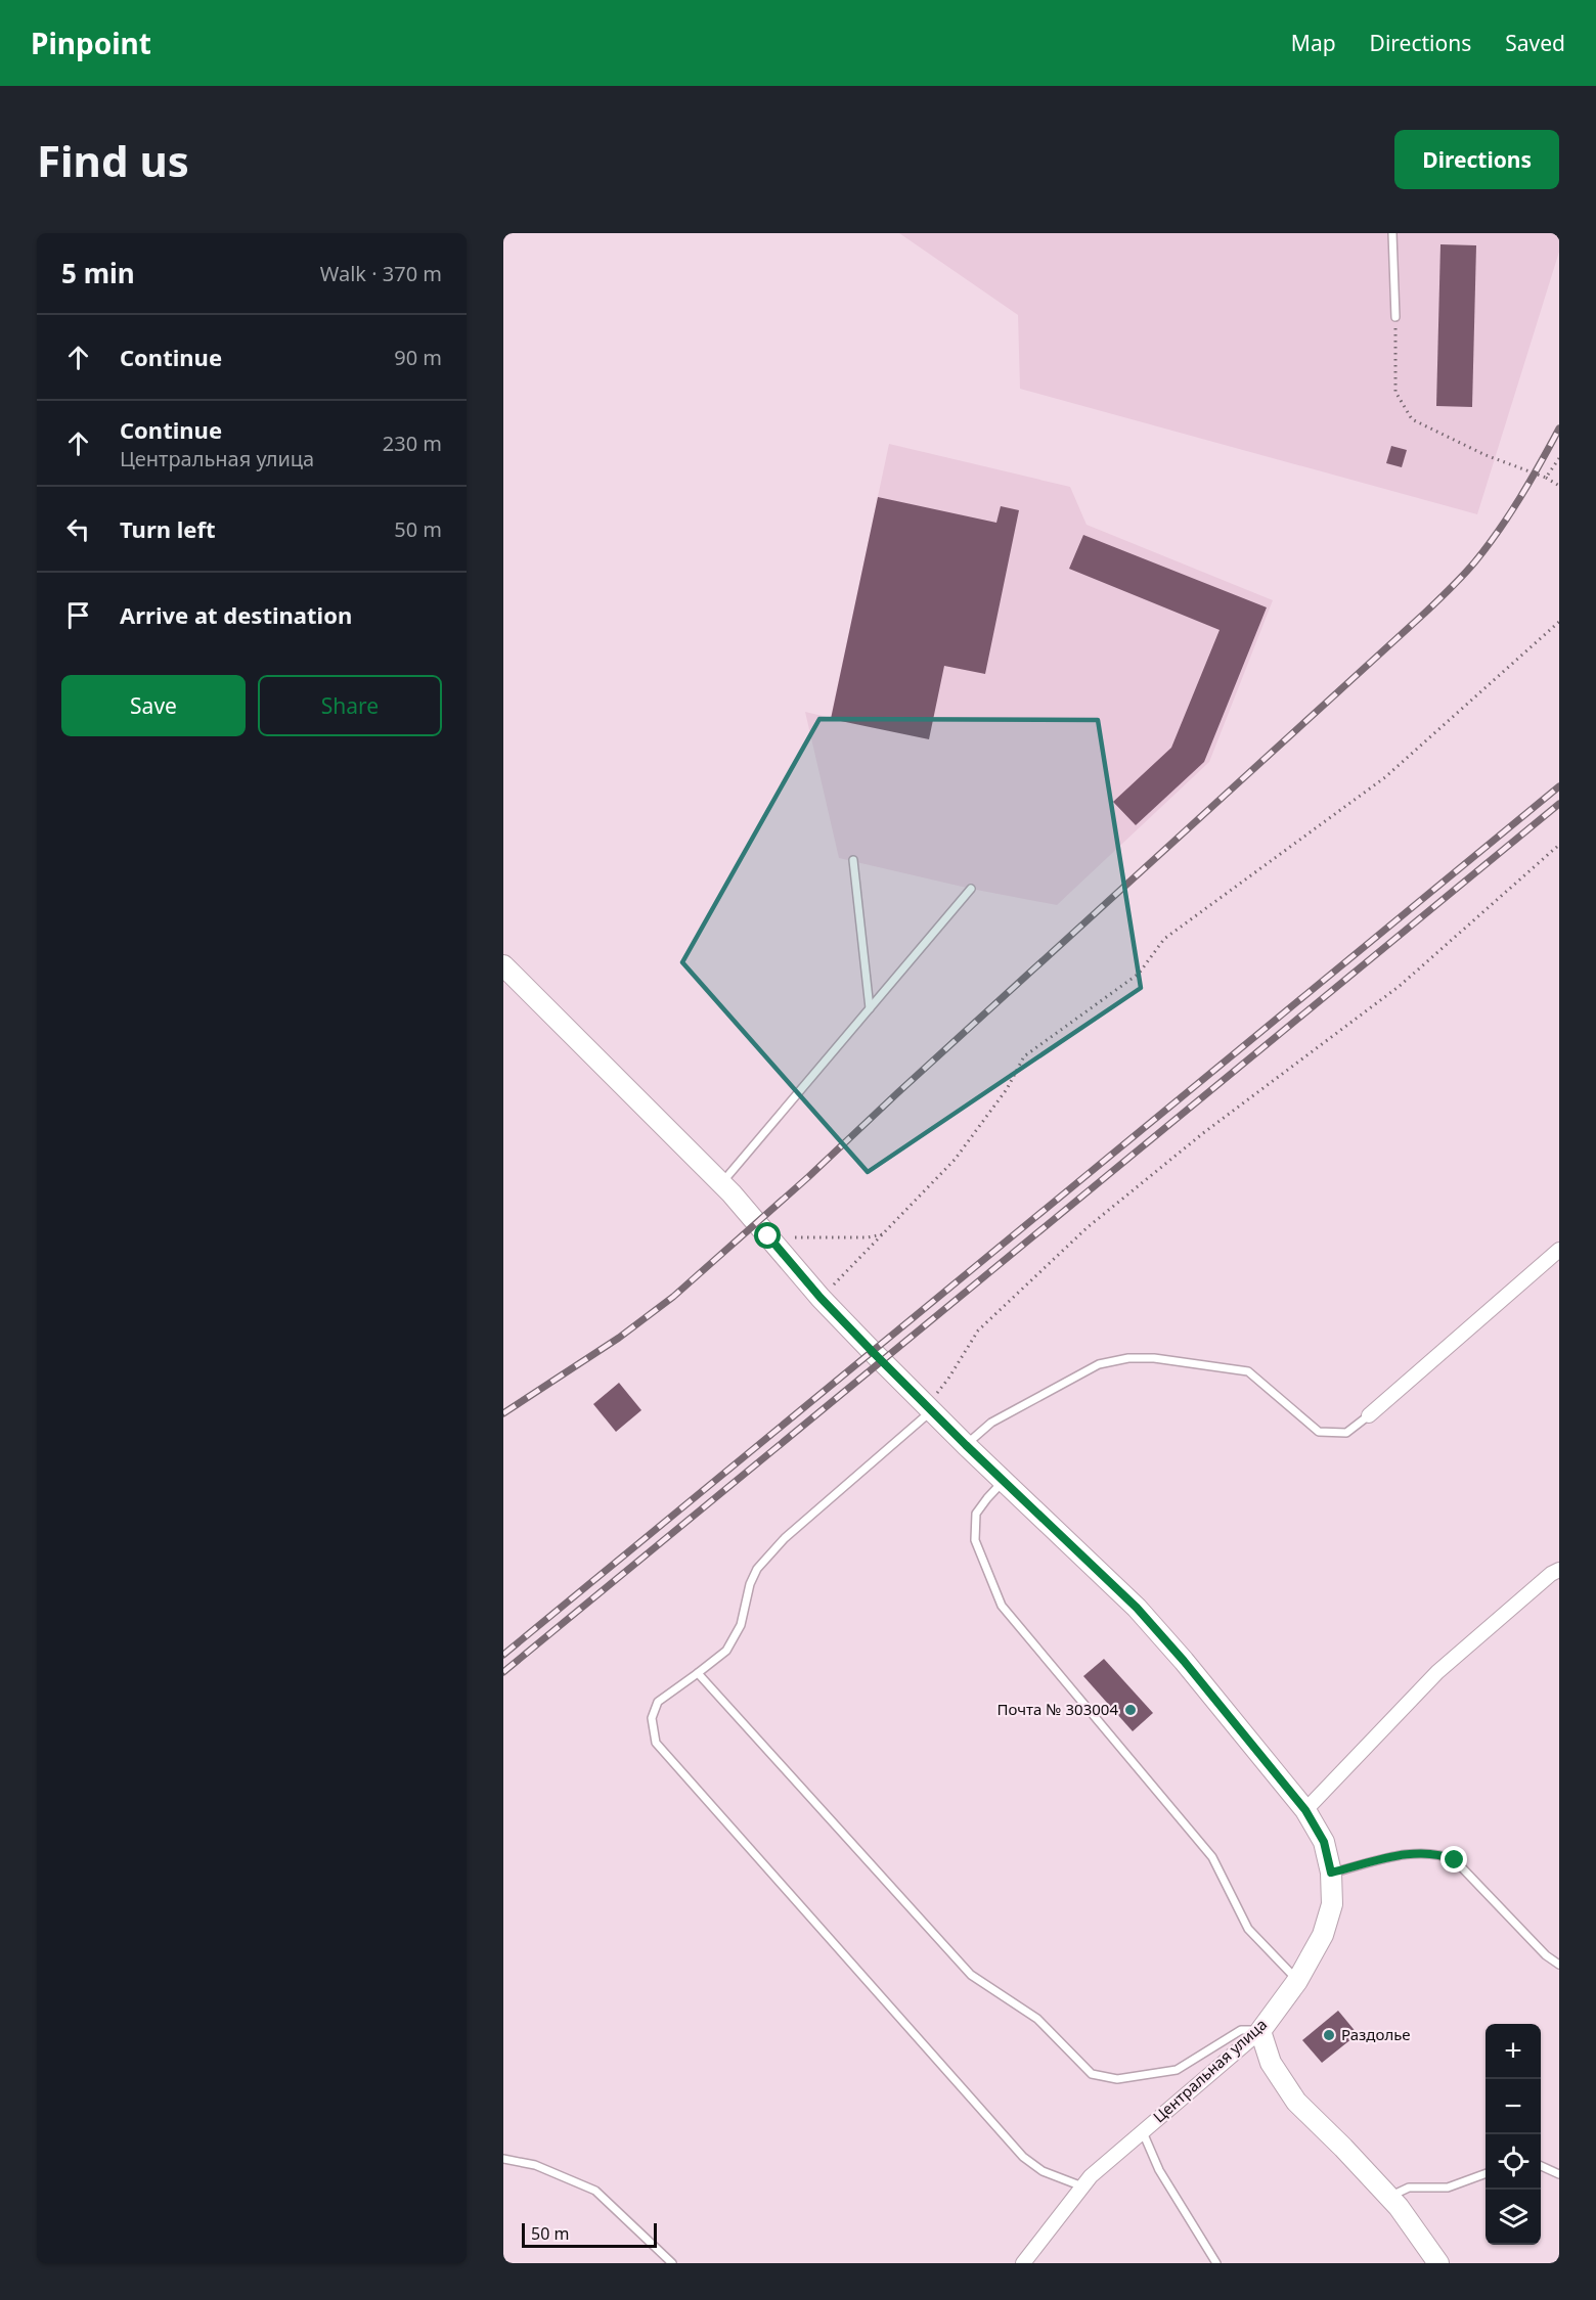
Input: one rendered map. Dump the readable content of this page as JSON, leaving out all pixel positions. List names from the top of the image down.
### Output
{
  "streets": {
    "street": ["Центральная улица"]
  },
  "places": ["Почта № 303004", "Раздолье"],
  "scale_bar": "50 m",
  "page": {
    "header": "Pinpoint",
    "nav": ["Map", "Directions", "Saved"],
    "buttons": [
      "Directions",
      ["Save", "Share"]
    ],
    "title": "Find us",
    "heading": ["5 min", "Walk · 370 m"],
    "list": [
      ["Continue", "90 m"],
      ["Continue", "Центральная улица", "230 m"],
      ["Turn left", "50 m"],
      "Arrive at destination"
    ],
    "map_buttons": ["+", "−"],
    "scale": "50 m"
  }
}
